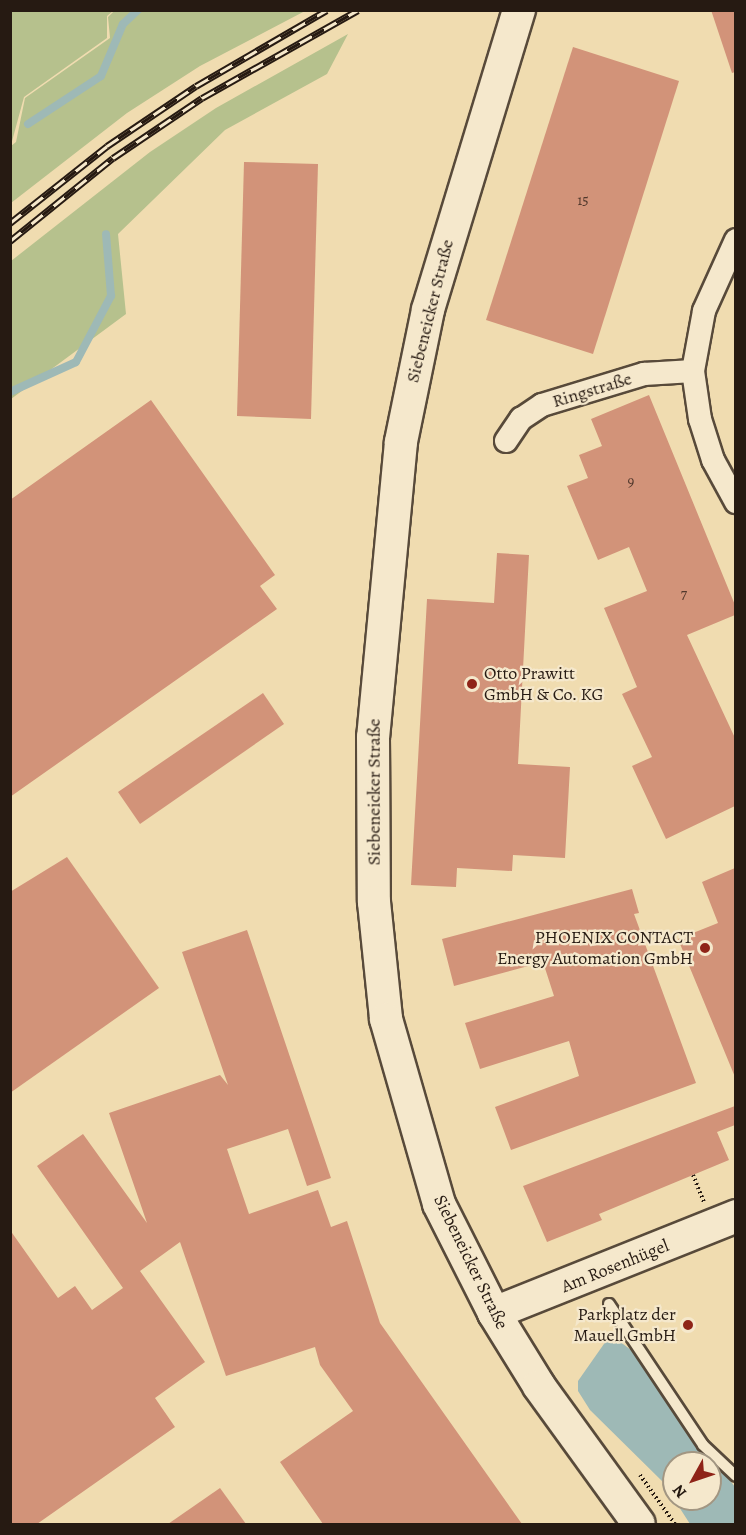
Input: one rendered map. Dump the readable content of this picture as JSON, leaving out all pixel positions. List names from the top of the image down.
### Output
{
  "streets": {
    "main road": ["Siebeneicker Straße", "Am Rosenhügel"],
    "street": ["Ringstraße"]
  },
  "crossings": [
    ["Siebeneicker Straße", "Am Rosenhügel"]
  ],
  "places": ["Otto Prawitt GmbH & Co. KG", "PHOENIX CONTACT Energy Automation GmbH", "Parkplatz der Mauell GmbH"],
  "house_numbers": ["15", "9", "7"],
  "north": "bottom left"
}
